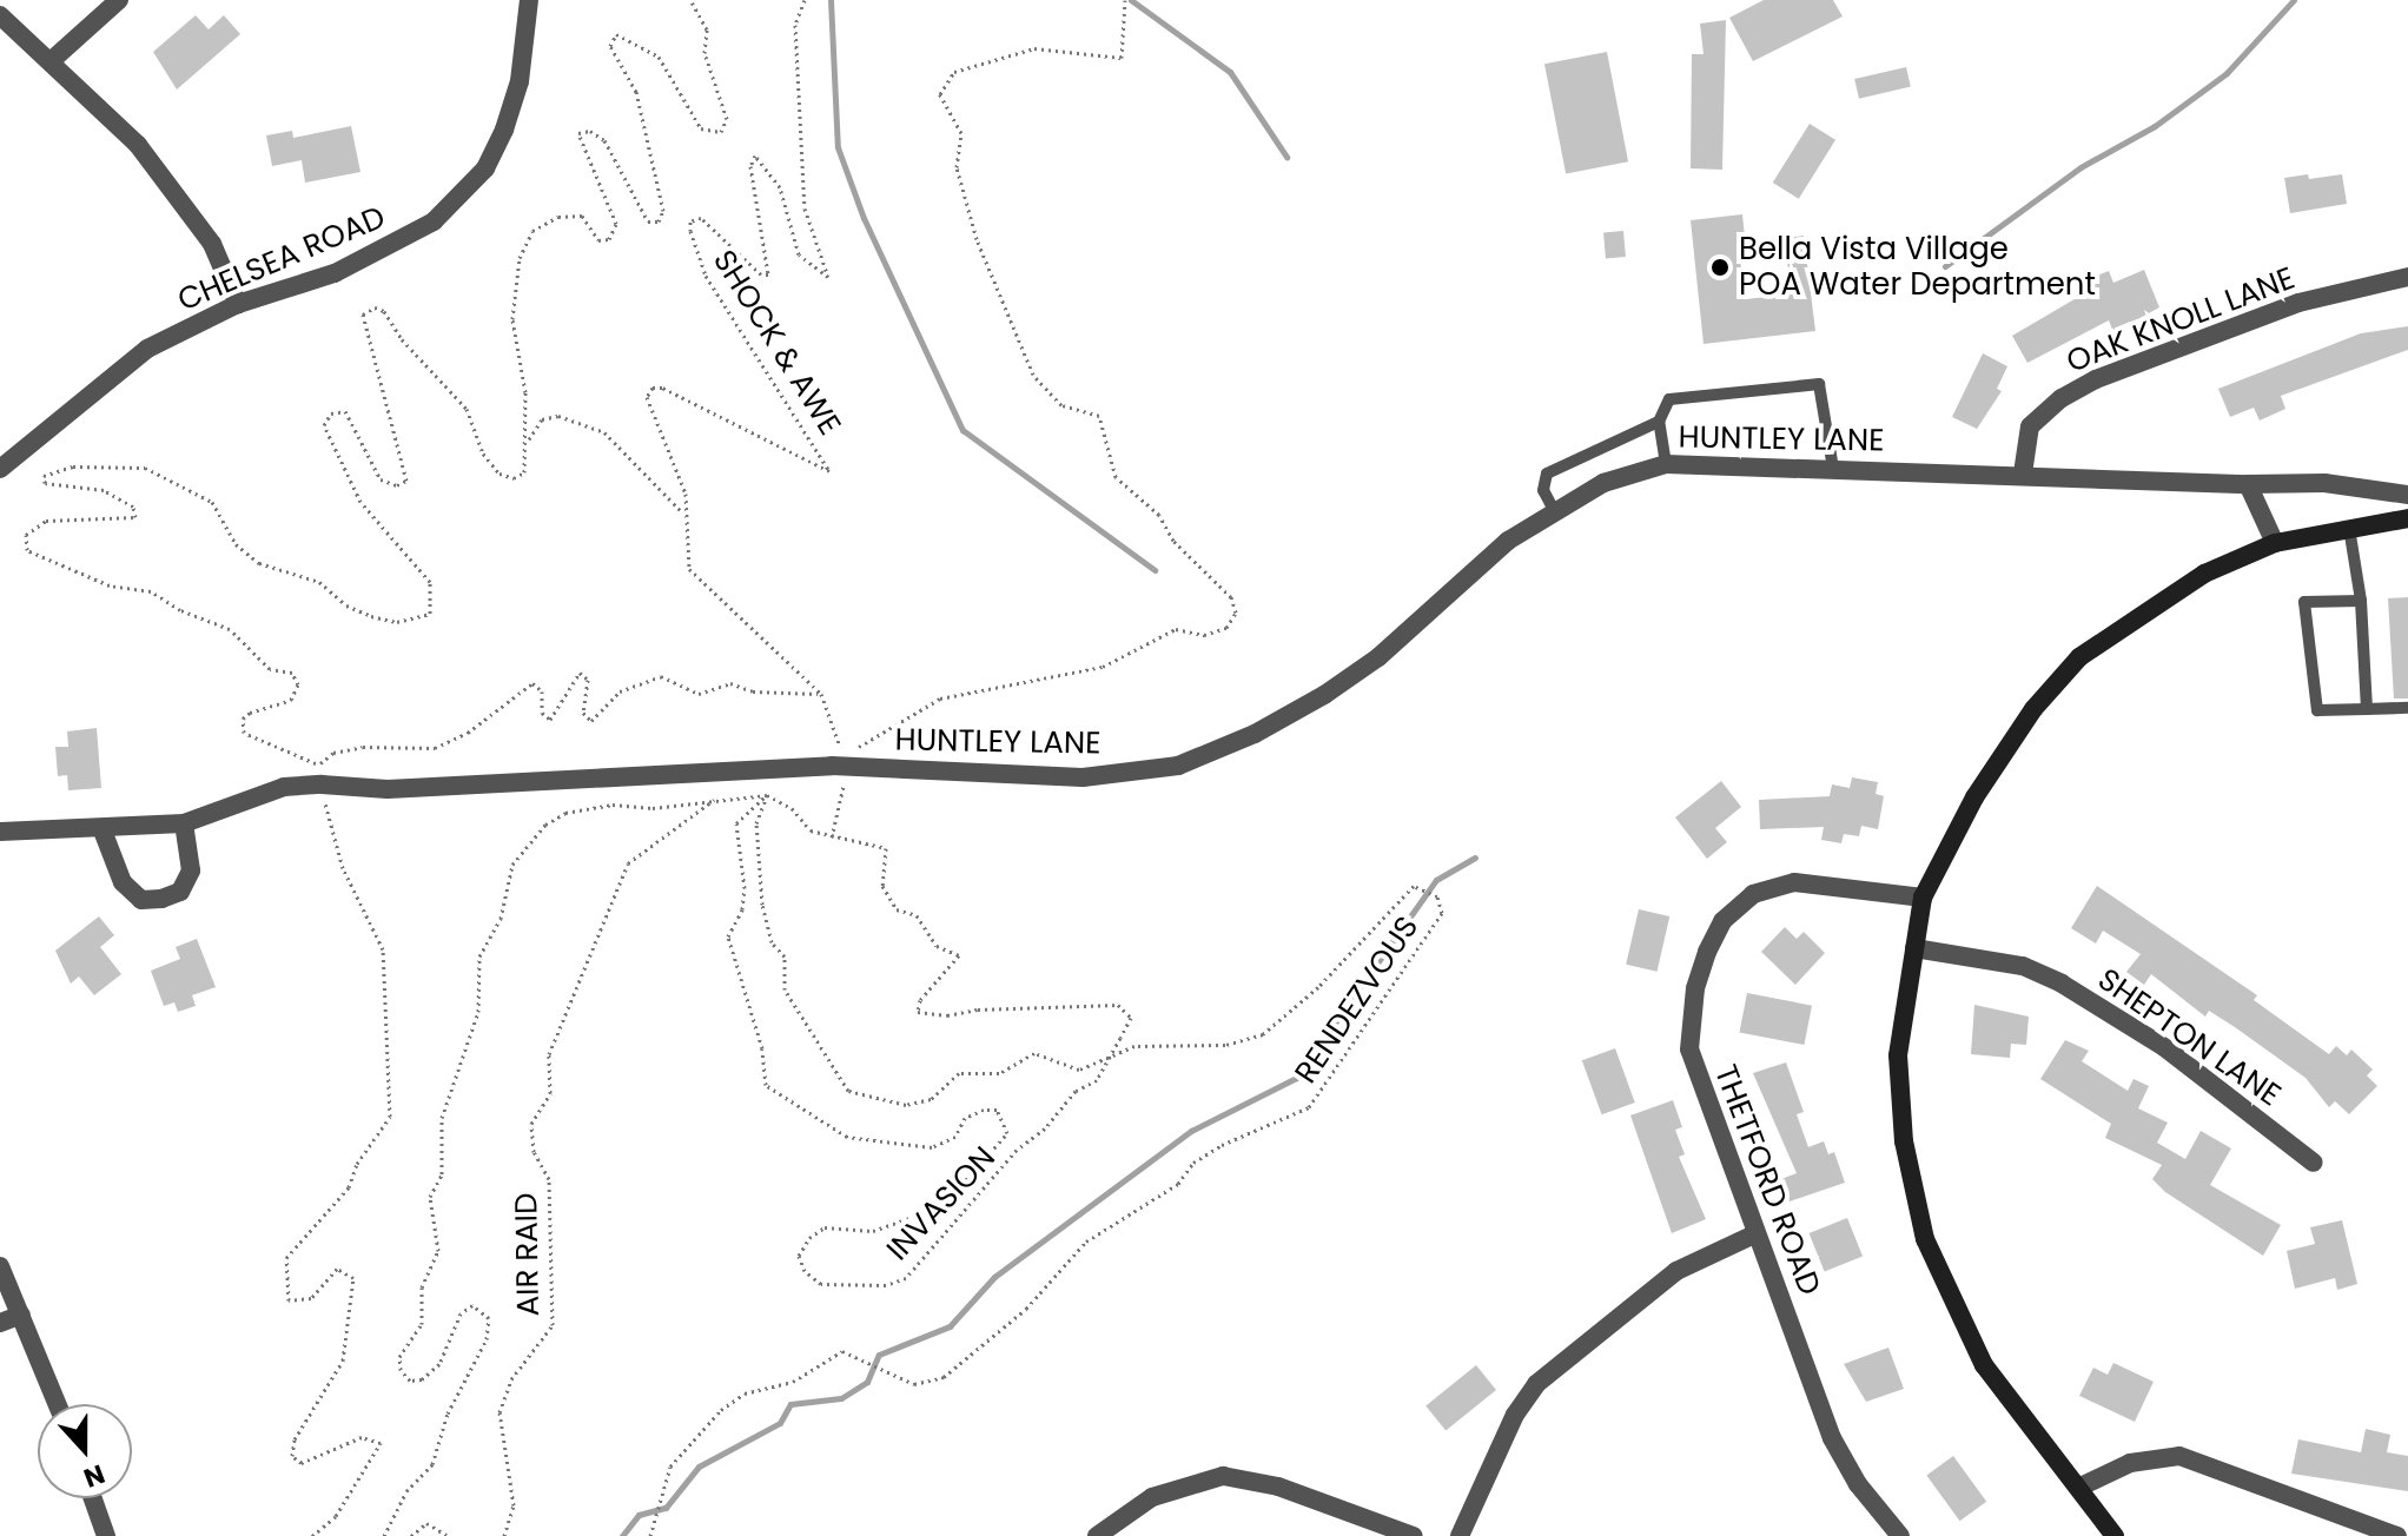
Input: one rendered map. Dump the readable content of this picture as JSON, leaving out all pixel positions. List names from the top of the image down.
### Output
{
  "streets": {
    "street": [
      "CHELSEA ROAD",
      "OAK KNOLL LANE",
      "HUNTLEY LANE",
      "SHEPTON LANE",
      "THETFORD ROAD"
    ],
    "path": [
      "SHOCK & AWE",
      "RENDEZVOUS",
      "INVASION",
      "AIR RAID"
    ]
  },
  "crossings": [
    ["OAK KNOLL LANE", "HUNTLEY LANE"],
    ["RENDEZVOUS", "INVASION"]
  ],
  "places": ["Bella Vista Village POA Water Department"],
  "north": "bottom"
}
